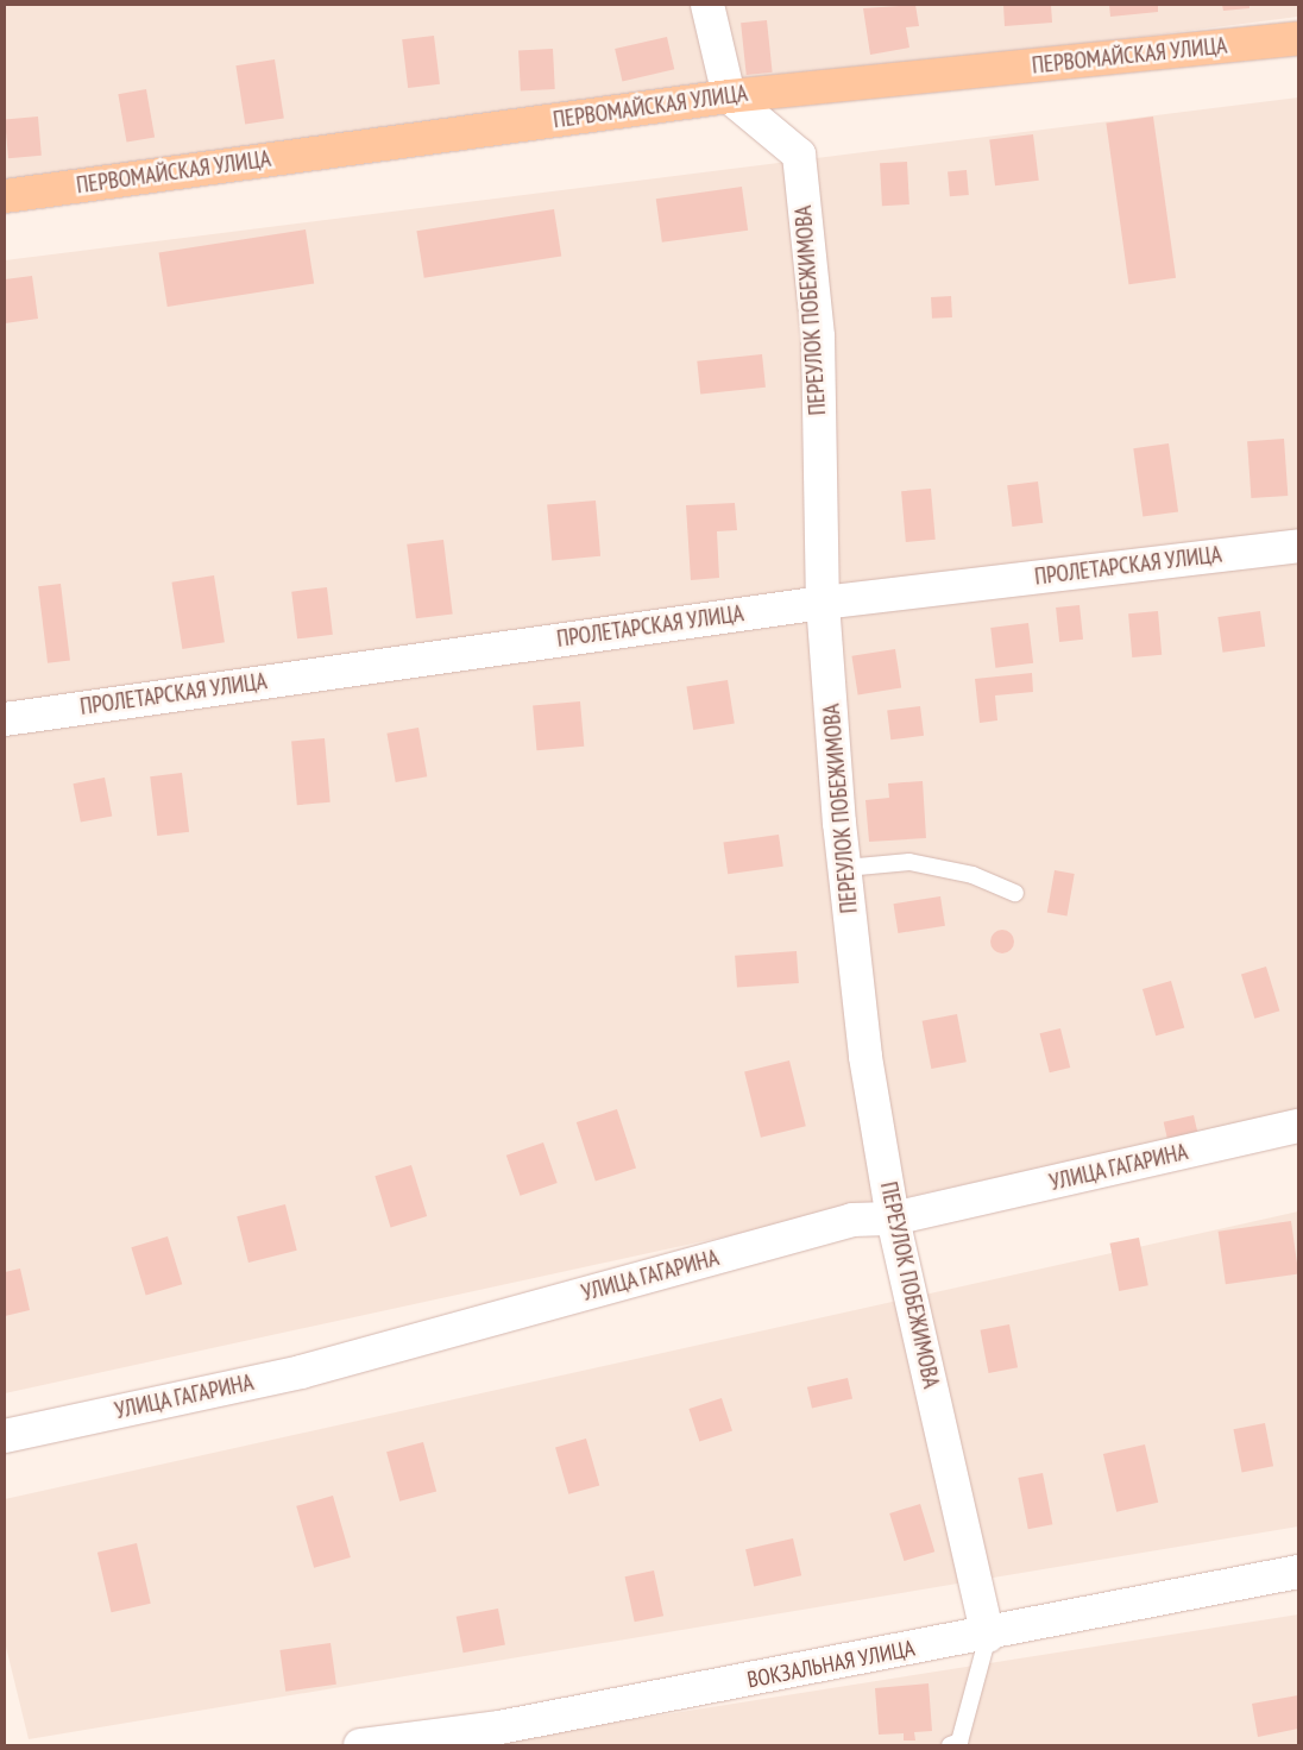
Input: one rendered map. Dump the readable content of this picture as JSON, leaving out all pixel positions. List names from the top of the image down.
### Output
{
  "streets": {
    "main road": ["ПЕРВОМАЙСКАЯ УЛИЦА"],
    "street": [
      "ПЕРЕУЛОК ПОБЕЖИМОВА",
      "ПРОЛЕТАРСКАЯ УЛИЦА",
      "УЛИЦА ГАГАРИНА",
      "ВОКЗАЛЬНАЯ УЛИЦА"
    ]
  },
  "crossings": [
    ["ПЕРВОМАЙСКАЯ УЛИЦА", "ПЕРЕУЛОК ПОБЕЖИМОВА"],
    ["ПЕРЕУЛОК ПОБЕЖИМОВА", "ПРОЛЕТАРСКАЯ УЛИЦА"],
    ["ПЕРЕУЛОК ПОБЕЖИМОВА", "УЛИЦА ГАГАРИНА"],
    ["ПЕРЕУЛОК ПОБЕЖИМОВА", "ВОКЗАЛЬНАЯ УЛИЦА"]
  ]
}
